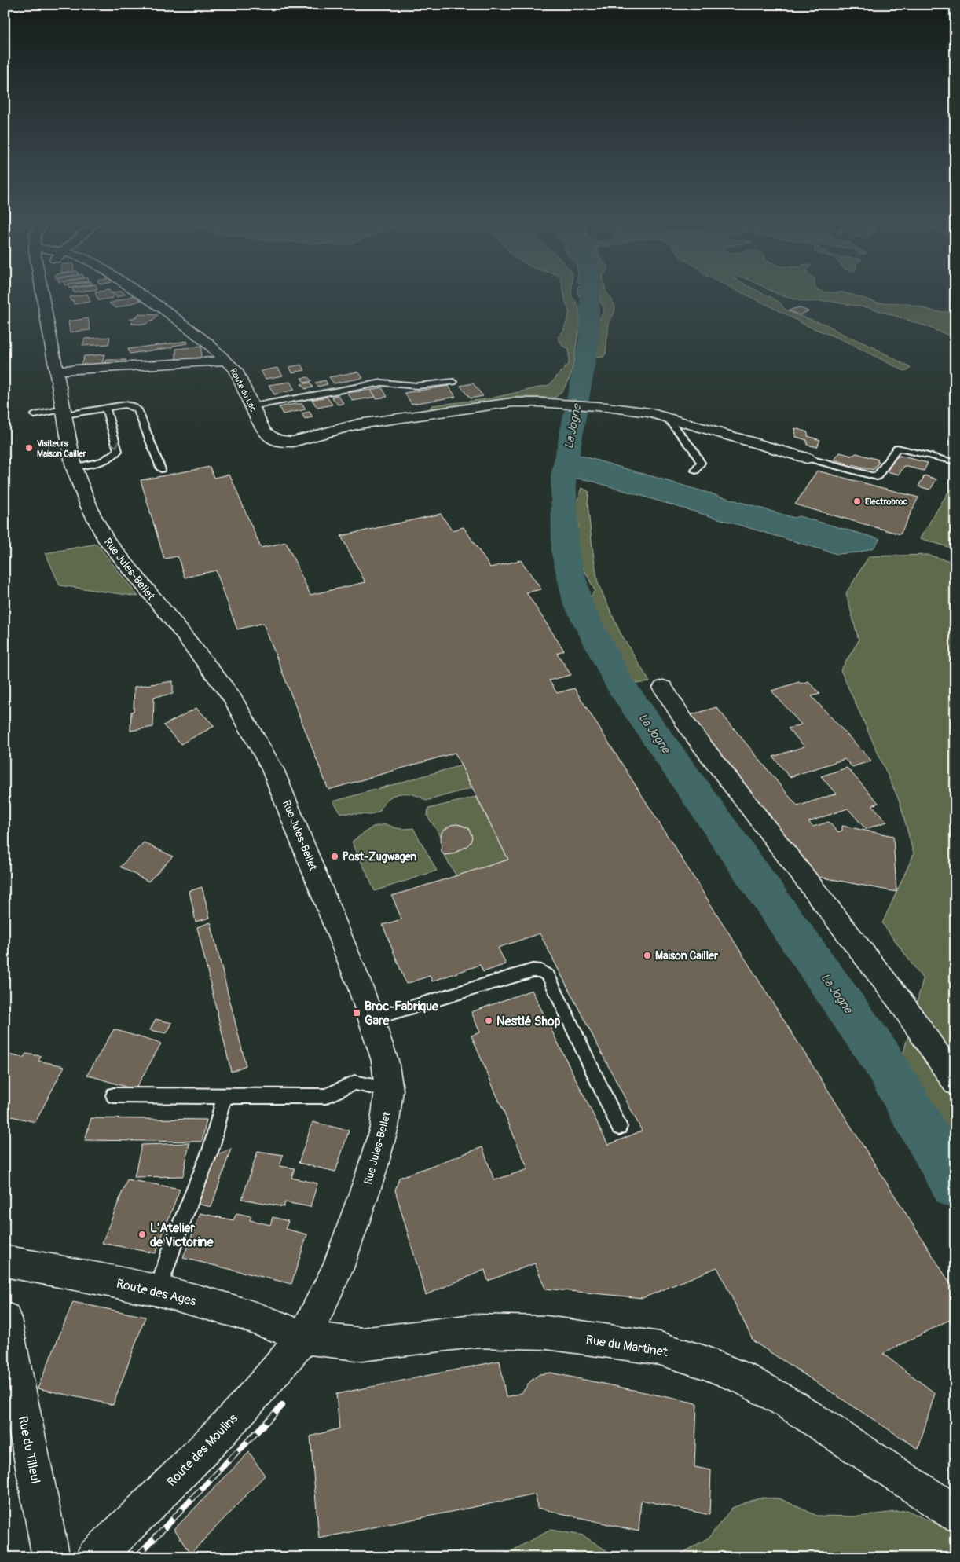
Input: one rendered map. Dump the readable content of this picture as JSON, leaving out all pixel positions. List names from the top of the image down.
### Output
{
  "streets": {
    "street": [
      "Route du Lac",
      "Rue Jules-Bellet",
      "Route des Ages",
      "Rue du Martinet",
      "Rue du Tilleul",
      "Route des Moulins"
    ]
  },
  "crossings": [
    ["Rue Jules-Bellet", "Route des Ages"],
    ["Rue Jules-Bellet", "Rue du Martinet"],
    ["Rue Jules-Bellet", "Route des Moulins"],
    ["Route des Ages", "Rue du Martinet"],
    ["Route des Ages", "Route des Moulins"],
    ["Rue du Martinet", "Route des Moulins"]
  ],
  "water": ["La Jogne"],
  "places": {
    "other": [
      "Visiteurs Maison Cailler",
      "Electrobroc",
      "Post-Zugwagen",
      "Maison Cailler",
      "Nestlé Shop",
      "L'Atelier de Victorine"
    ],
    "transit": ["Broc-Fabrique Gare"]
  }
}
